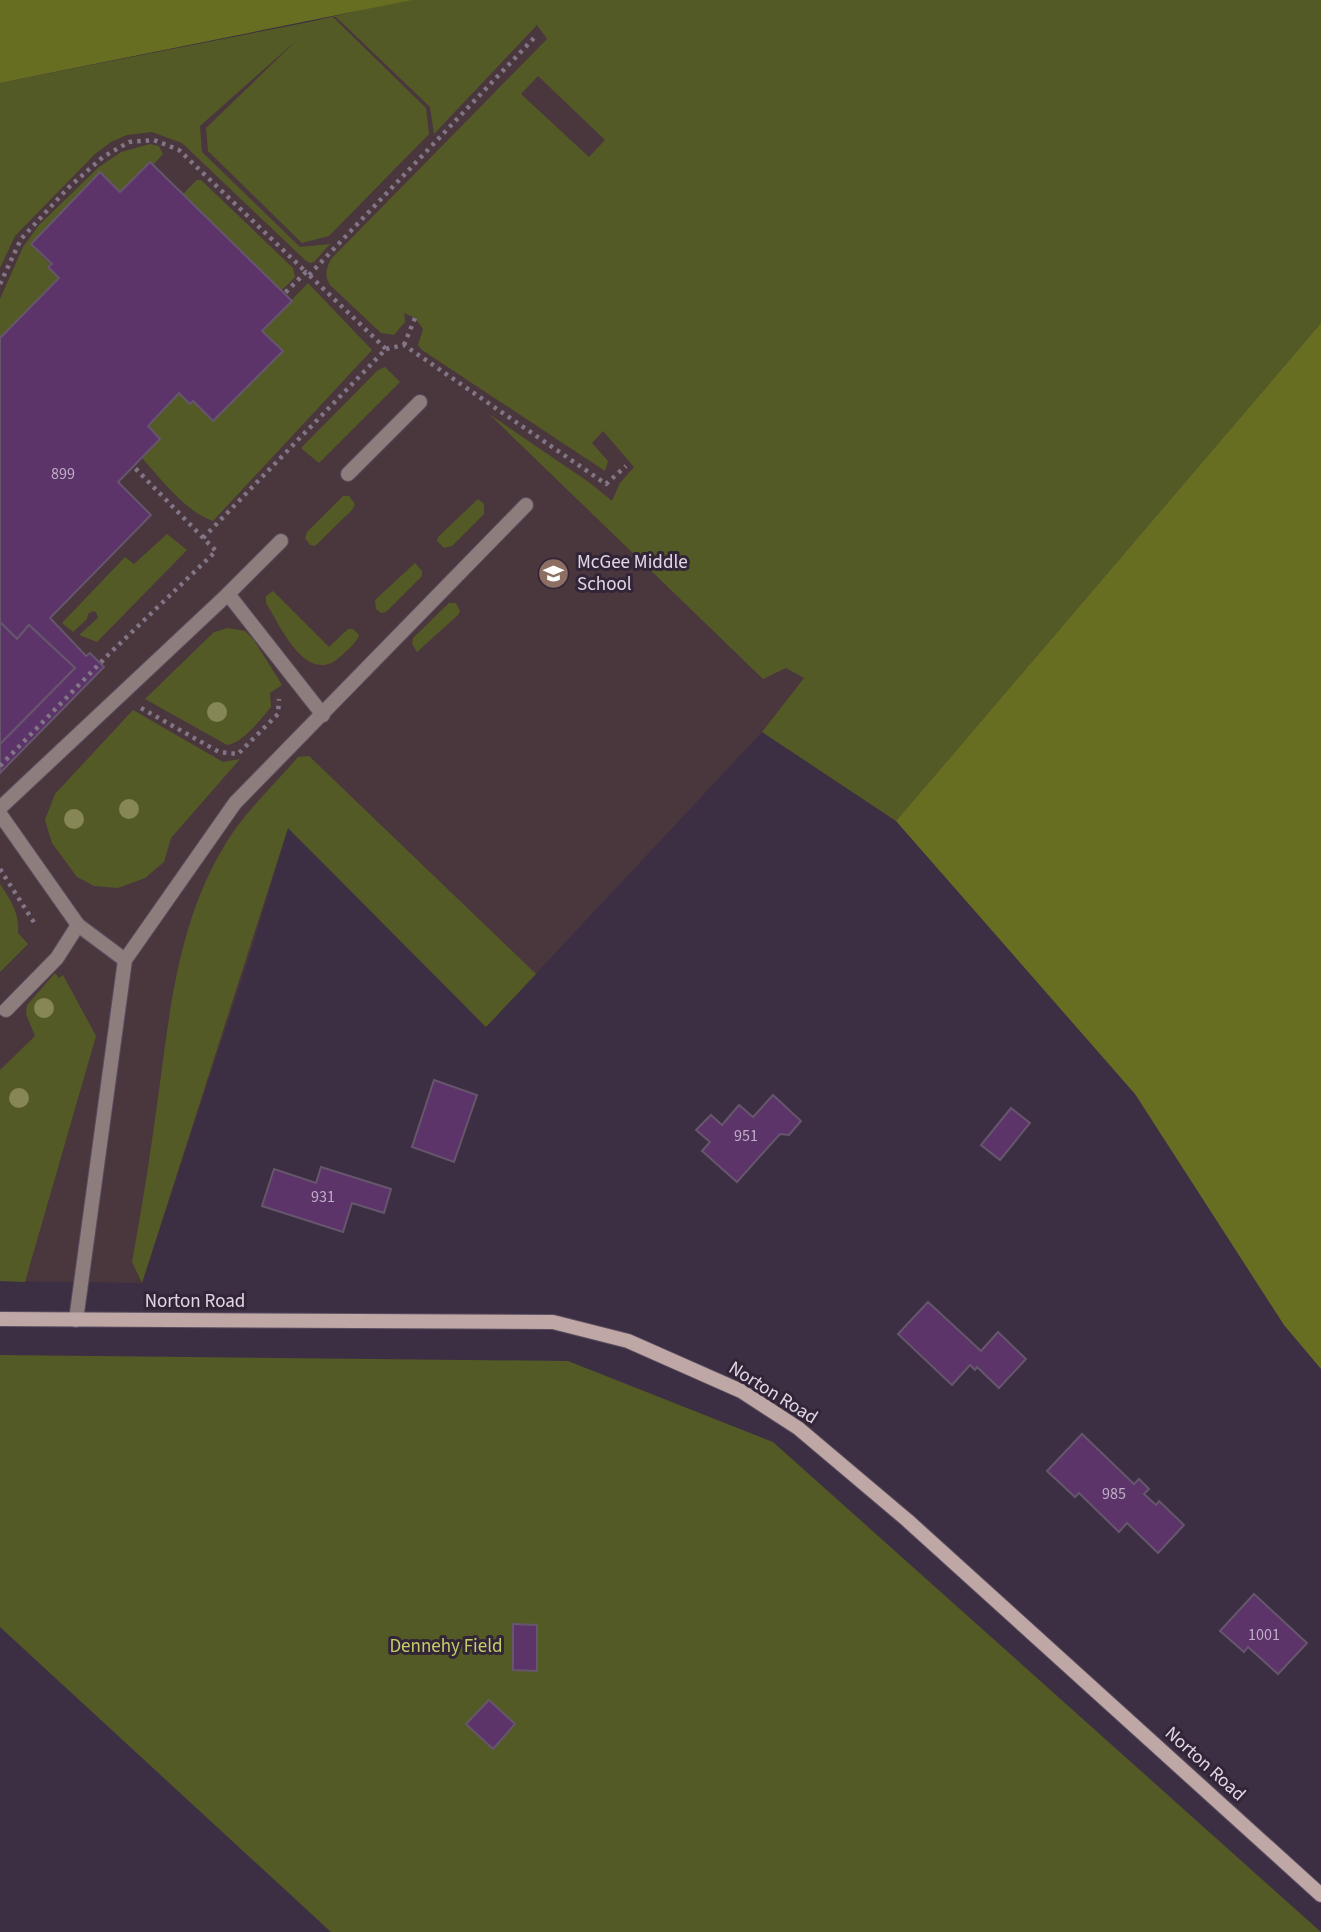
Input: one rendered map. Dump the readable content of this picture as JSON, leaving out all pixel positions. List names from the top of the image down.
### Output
{
  "streets": {
    "main road": ["Norton Road"]
  },
  "parks": ["Dennehy Field"],
  "places": {
    "school or university": ["McGee Middle School"]
  },
  "house_numbers": [
    "899",
    "951",
    "931",
    "985",
    "1001"
  ]
}
